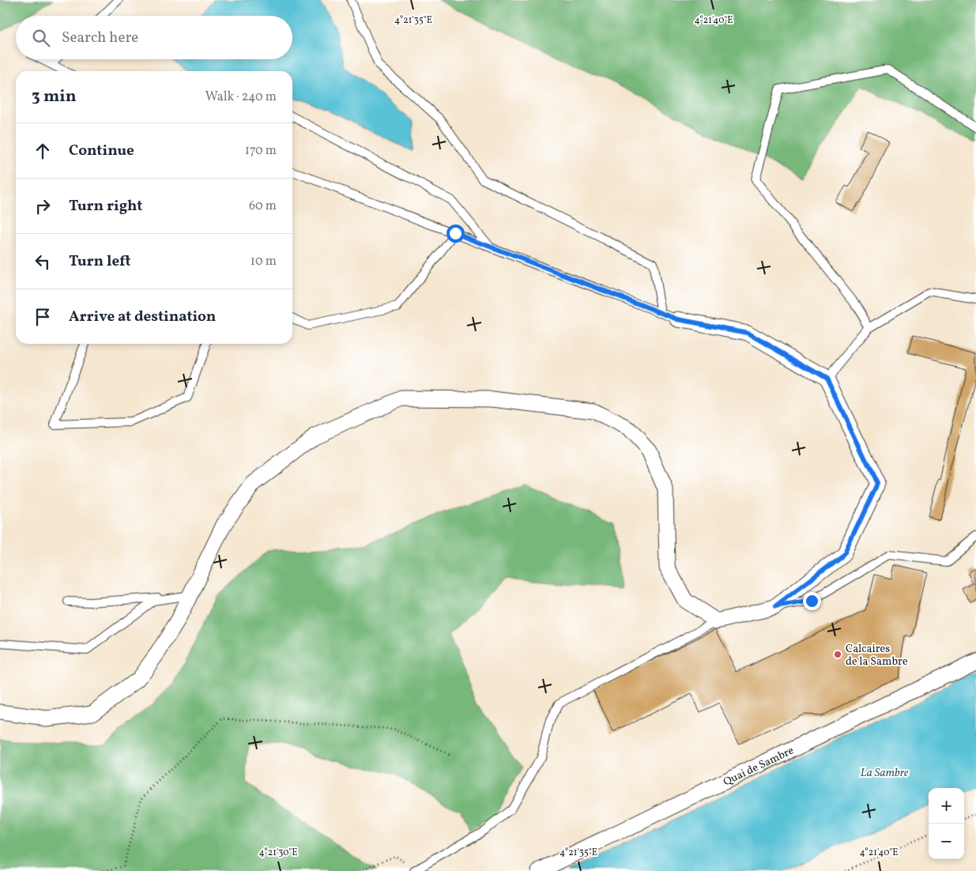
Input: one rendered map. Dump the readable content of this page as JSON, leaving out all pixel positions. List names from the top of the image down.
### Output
{
  "streets": {
    "street": ["Quai de Sambre"]
  },
  "water": ["La Sambre"],
  "places": ["Calcaires de la Sambre"],
  "page": {
    "search": "Search here",
    "heading": ["3 min", "Walk · 240 m"],
    "list": [
      ["Continue", "170 m"],
      ["Turn right", "60 m"],
      ["Turn left", "10 m"],
      "Arrive at destination"
    ],
    "map_buttons": ["+", "−"]
  },
  "coordinates": ["4°21'35\"E", "4°21'40\"E", "4°21'30\"E"]
}
